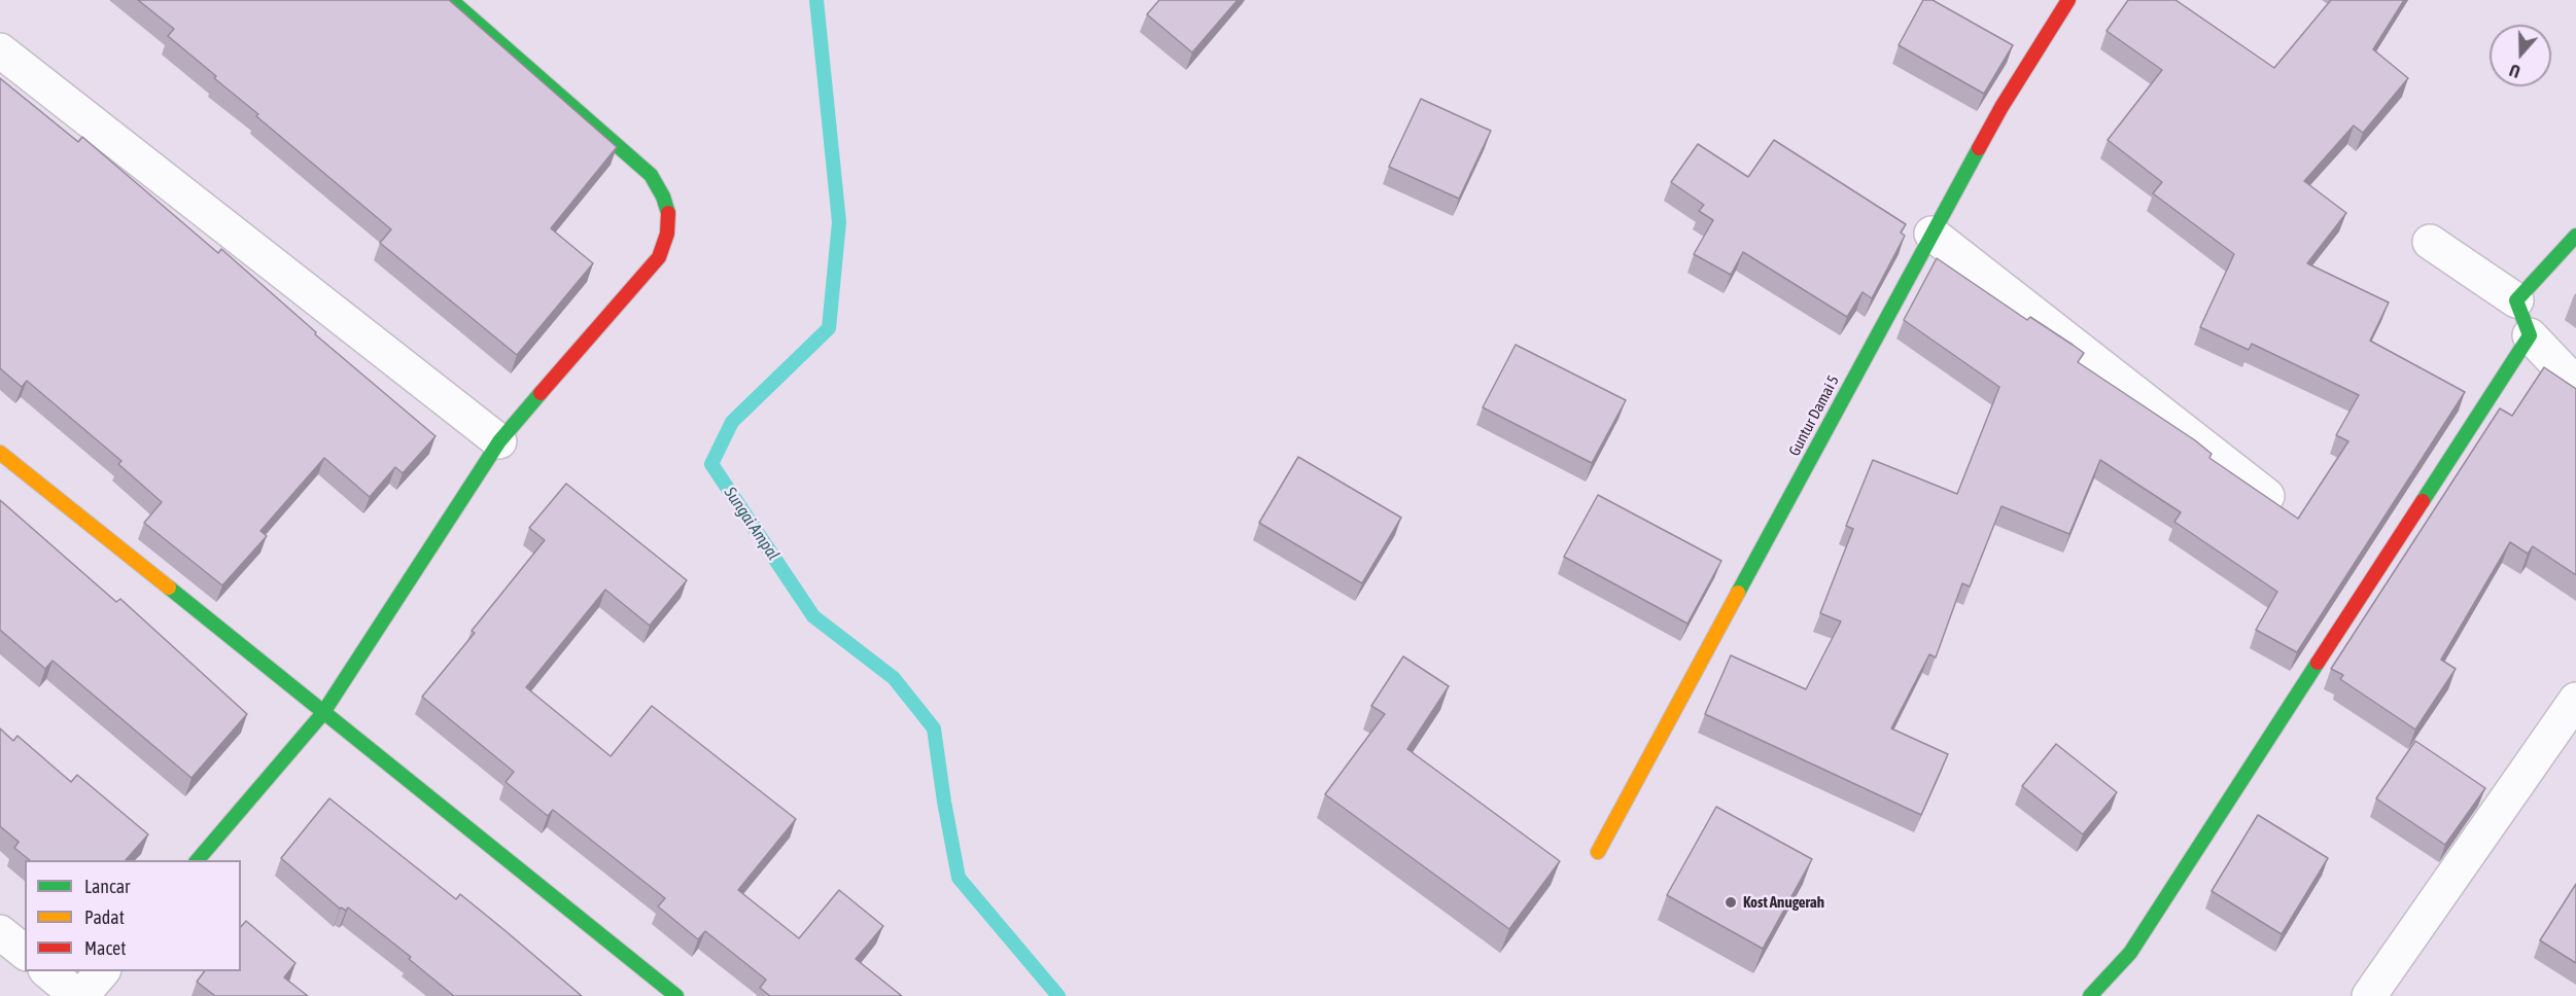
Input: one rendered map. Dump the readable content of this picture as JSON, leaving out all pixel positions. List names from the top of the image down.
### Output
{
  "streets": {
    "street": ["Guntur Damai 5"]
  },
  "water": ["Sungai Ampal"],
  "places": ["Kost Anugerah"],
  "legend": ["Lancar", "Padat", "Macet"],
  "north": "bottom"
}
